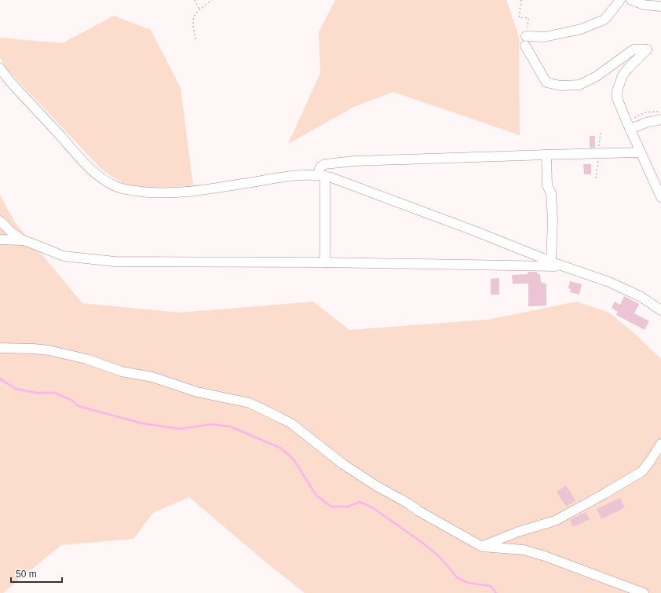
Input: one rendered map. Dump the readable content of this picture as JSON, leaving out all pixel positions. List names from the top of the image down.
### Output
{
  "scale_bar": "50 m"
}
